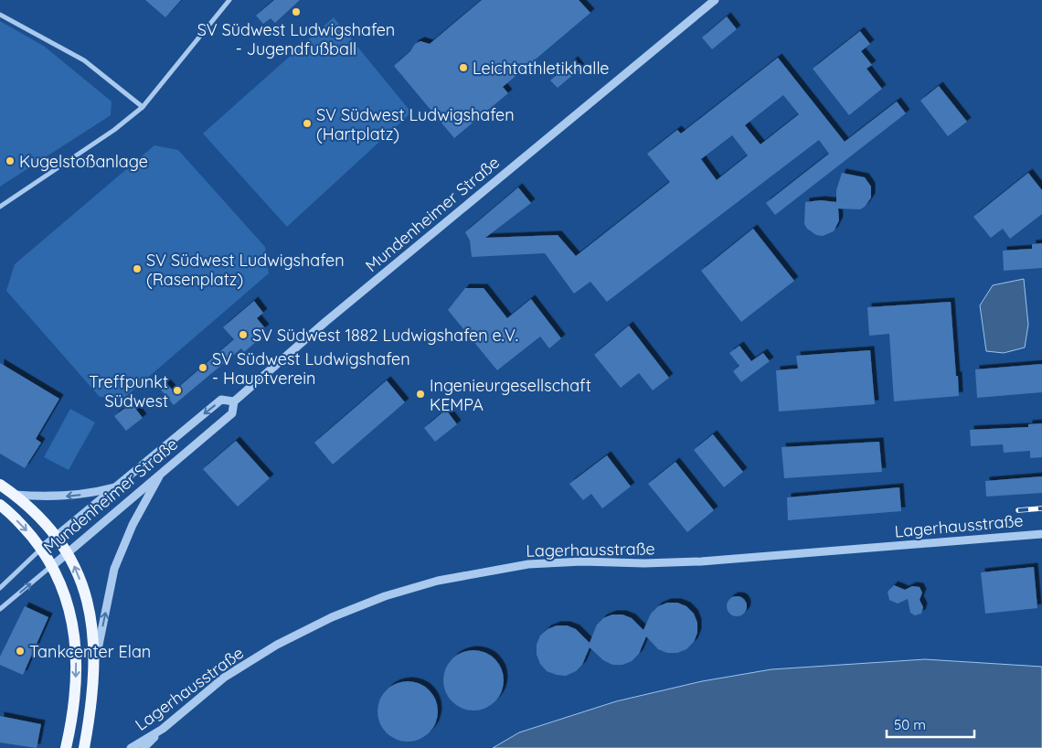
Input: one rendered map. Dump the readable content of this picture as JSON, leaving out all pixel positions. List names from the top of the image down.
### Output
{
  "streets": {
    "street": ["Mundenheimer Straße", "Lagerhausstraße"]
  },
  "places": [
    "SV Südwest Ludwigshafen - Jugendfußball",
    "Leichtathletikhalle",
    "SV Südwest Ludwigshafen (Hartplatz)",
    "Kugelstoßanlage",
    "SV Südwest Ludwigshafen (Rasenplatz)",
    "SV Südwest 1882 Ludwigshafen e.V.",
    "SV Südwest Ludwigshafen - Hauptverein",
    "Treffpunkt Südwest",
    "Ingenieurgesellschaft KEMPA",
    "Tankcenter Elan"
  ],
  "scale_bar": "50 m"
}
